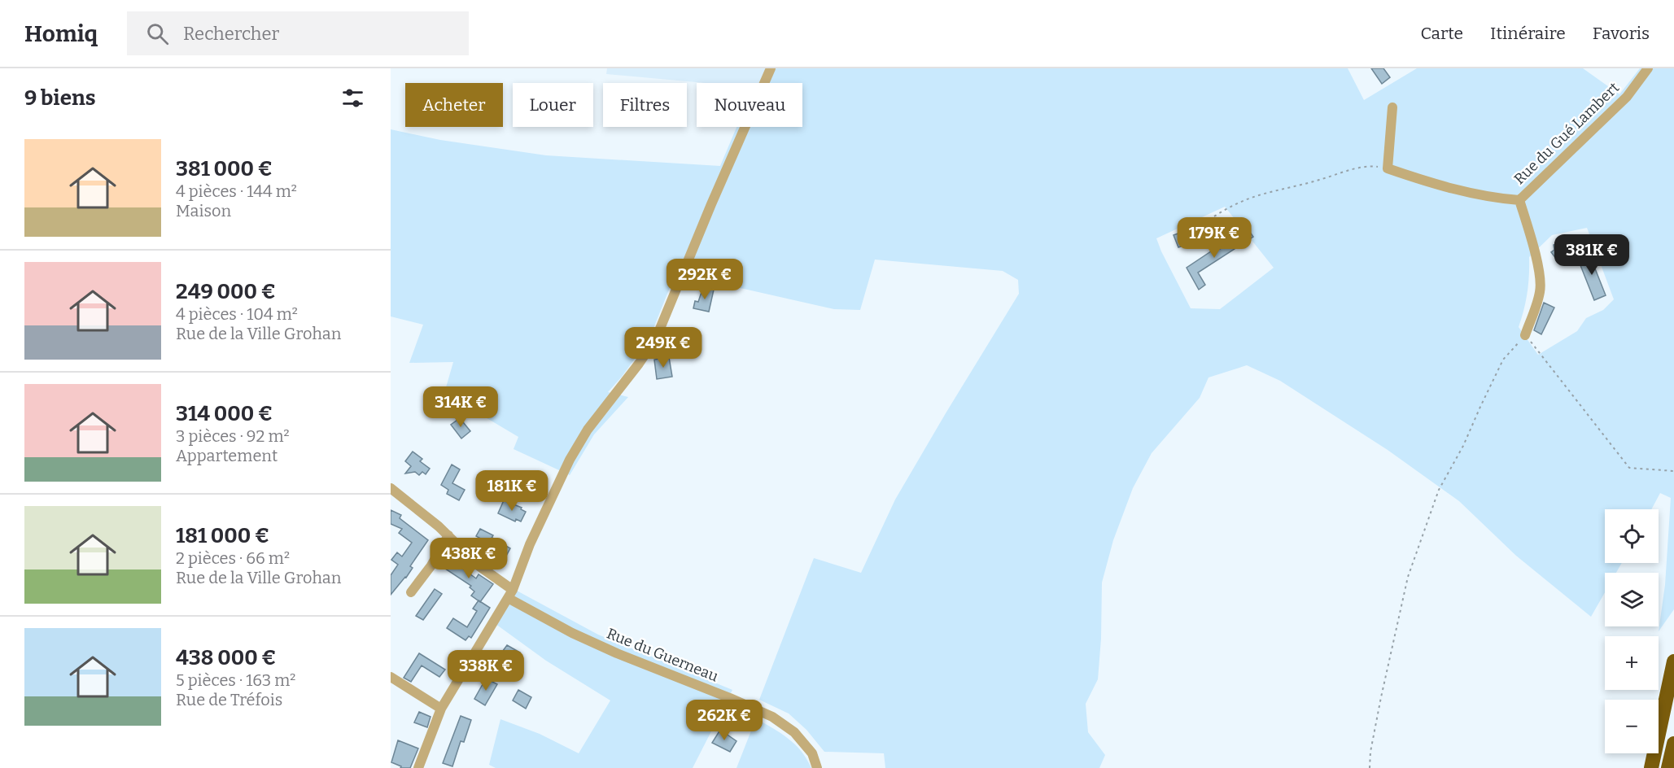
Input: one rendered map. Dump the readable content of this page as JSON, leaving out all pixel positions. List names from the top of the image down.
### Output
{
  "streets": {
    "street": ["Rue du Gué Lambert", "Rue du Guerneau"]
  },
  "page": {
    "header": "Homiq",
    "search": "Rechercher",
    "nav": ["Carte", "Itinéraire", "Favoris"],
    "heading": "9 biens",
    "chip": [
      "Acheter",
      "Louer",
      "Filtres",
      "Nouveau"
    ],
    "list": [
      {
        "name": "381 000 €",
        "note": "4 pièces · 144 m² · Maison"
      },
      {
        "name": "249 000 €",
        "note": "4 pièces · 104 m² · Rue de la Ville Grohan"
      },
      {
        "name": "314 000 €",
        "note": "3 pièces · 92 m² · Appartement"
      },
      {
        "name": "181 000 €",
        "note": "2 pièces · 66 m² · Rue de la Ville Grohan"
      },
      {
        "name": "438 000 €",
        "note": "5 pièces · 163 m² · Rue de Tréfois"
      }
    ],
    "price": [
      "179K €",
      "381K €",
      "292K €",
      "249K €",
      "314K €",
      "181K €",
      "438K €",
      "338K €",
      "262K €"
    ],
    "map_buttons": ["+", "−"]
  }
}
